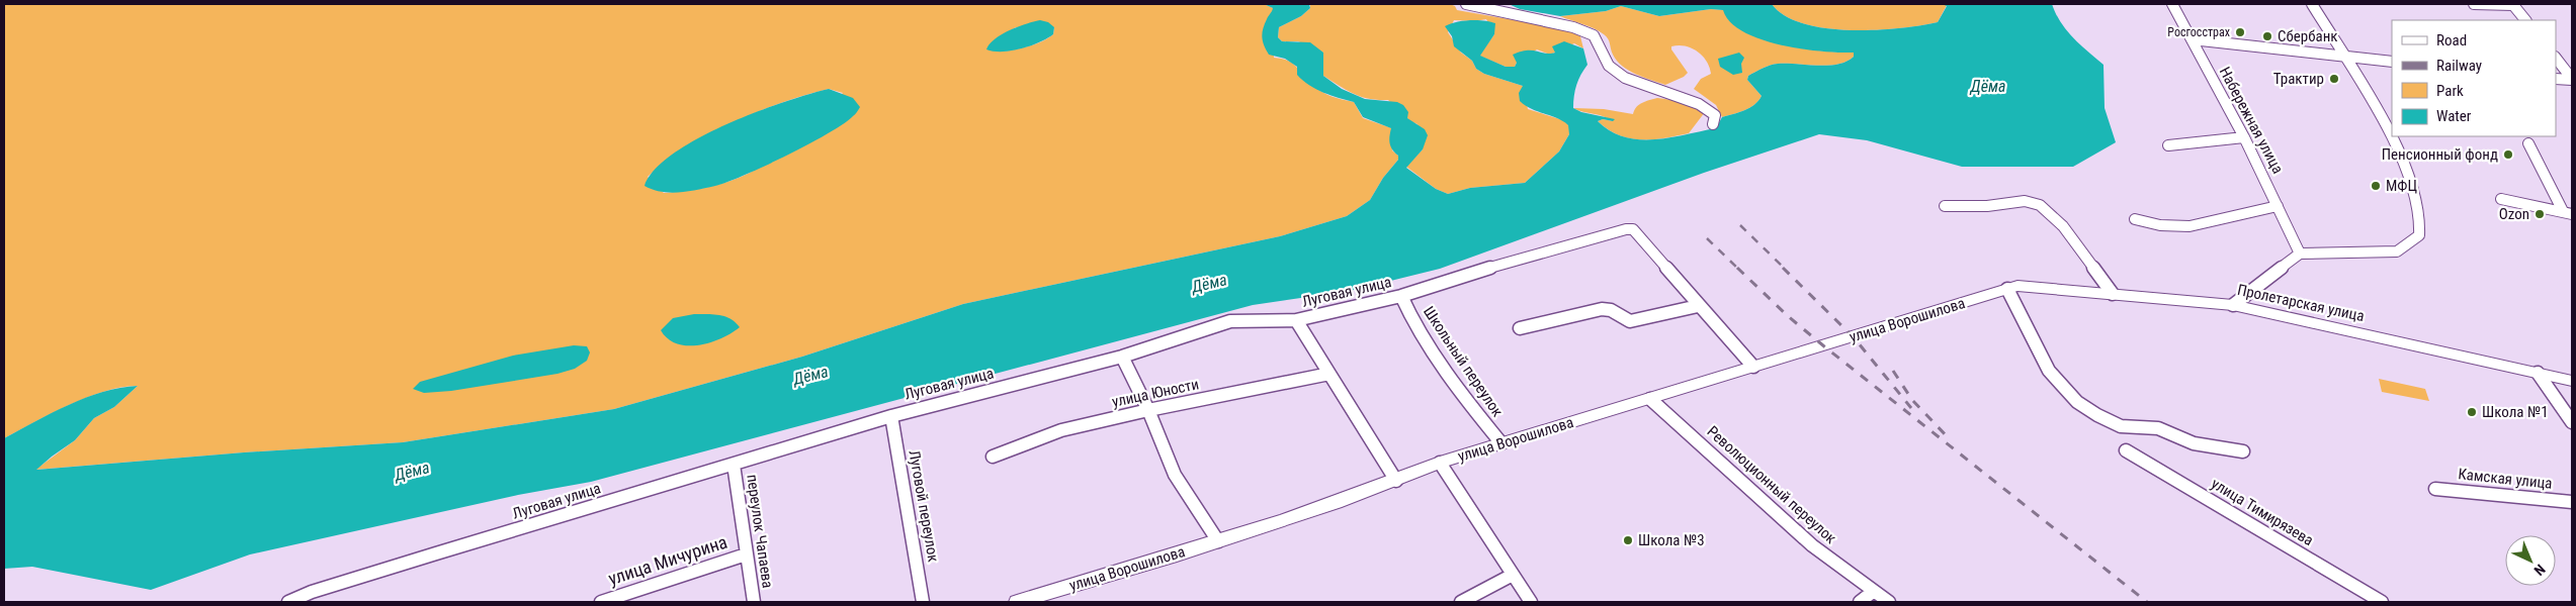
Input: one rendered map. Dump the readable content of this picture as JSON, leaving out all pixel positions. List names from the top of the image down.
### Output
{
  "streets": {
    "street": [
      "Набережная улица",
      "Луговая улица",
      "Пролетарская улица",
      "улица Ворошилова",
      "Школьный переулок",
      "улица Юности",
      "Камская улица",
      "Революционный переулок",
      "Луговой переулок",
      "улица Тимирязева",
      "переулок Чапаева",
      "улица Мичурина"
    ]
  },
  "crossings": [
    ["Луговая улица", "Школьный переулок"],
    ["Луговая улица", "Луговой переулок"],
    ["Луговая улица", "переулок Чапаева"],
    ["Пролетарская улица", "улица Ворошилова"],
    ["улица Ворошилова", "Школьный переулок"],
    ["улица Ворошилова", "Революционный переулок"],
    ["переулок Чапаева", "улица Мичурина"]
  ],
  "water": ["Дёма"],
  "places": [
    "Росгосстрах",
    "Сбербанк",
    "Трактир",
    "Пенсионный фонд",
    "МФЦ",
    "Ozon",
    "Школа №1",
    "Школа №3"
  ],
  "legend": [
    "Road",
    "Railway",
    "Park",
    "Water"
  ],
  "north": "bottom right"
}
